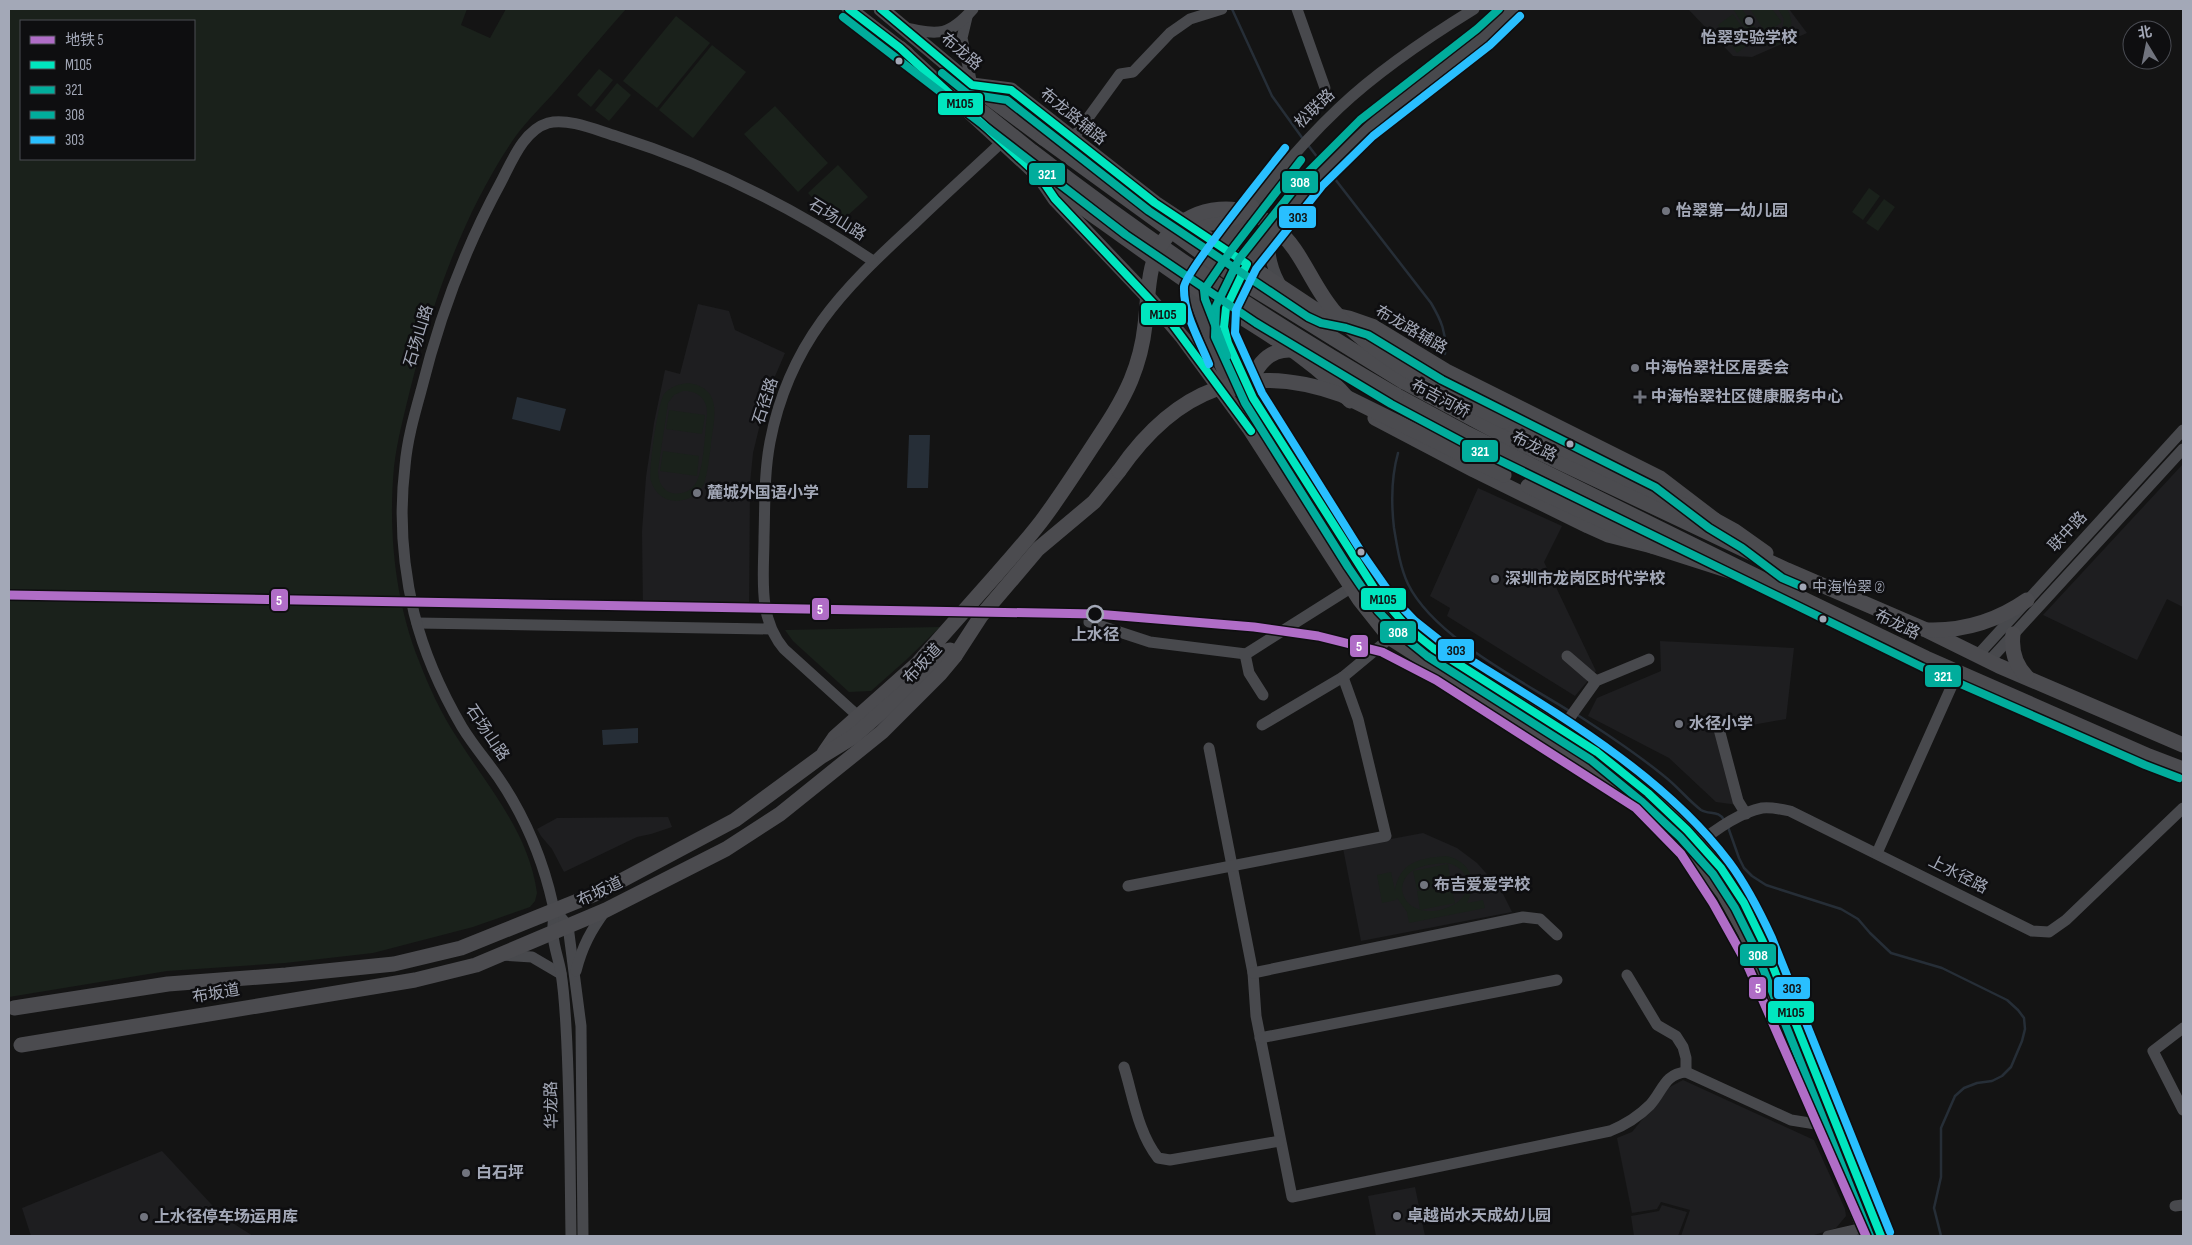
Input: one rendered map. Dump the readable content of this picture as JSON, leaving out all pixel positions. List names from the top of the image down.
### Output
{
  "streets": {
    "main road": [
      "布龙路",
      "布龙路辅路",
      "布吉河桥",
      "布坂道"
    ],
    "street": [
      "松联路",
      "石场山路",
      "石径路",
      "联中路",
      "上水径路",
      "华龙路"
    ]
  },
  "crossings": [
    ["布龙路", "布龙路辅路"],
    ["布龙路", "布吉河桥"],
    ["布龙路", "联中路"],
    ["松联路", "布龙路辅路"],
    ["石场山路", "石径路"],
    ["石场山路", "布坂道"],
    ["石场山路", "华龙路"],
    ["布坂道", "华龙路"]
  ],
  "places": {
    "other": [
      "怡翠实验学校",
      "怡翠第一幼儿园",
      "中海怡翠社区居委会",
      "麓城外国语小学",
      "深圳市龙岗区时代学校",
      "中海怡翠 ②",
      "上水径",
      "水径小学",
      "布吉爱爱学校",
      "白石坪",
      "卓越尚水天成幼儿园",
      "上水径停车场运用库"
    ],
    "health": ["中海怡翠社区健康服务中心"]
  },
  "lines": [
    "transit line M105",
    "transit line 308",
    "transit line 303",
    "transit line 321",
    "metro line 5"
  ],
  "legend": [
    "地铁 5",
    "M105",
    "321",
    "308",
    "303"
  ],
  "north": "top"
}
